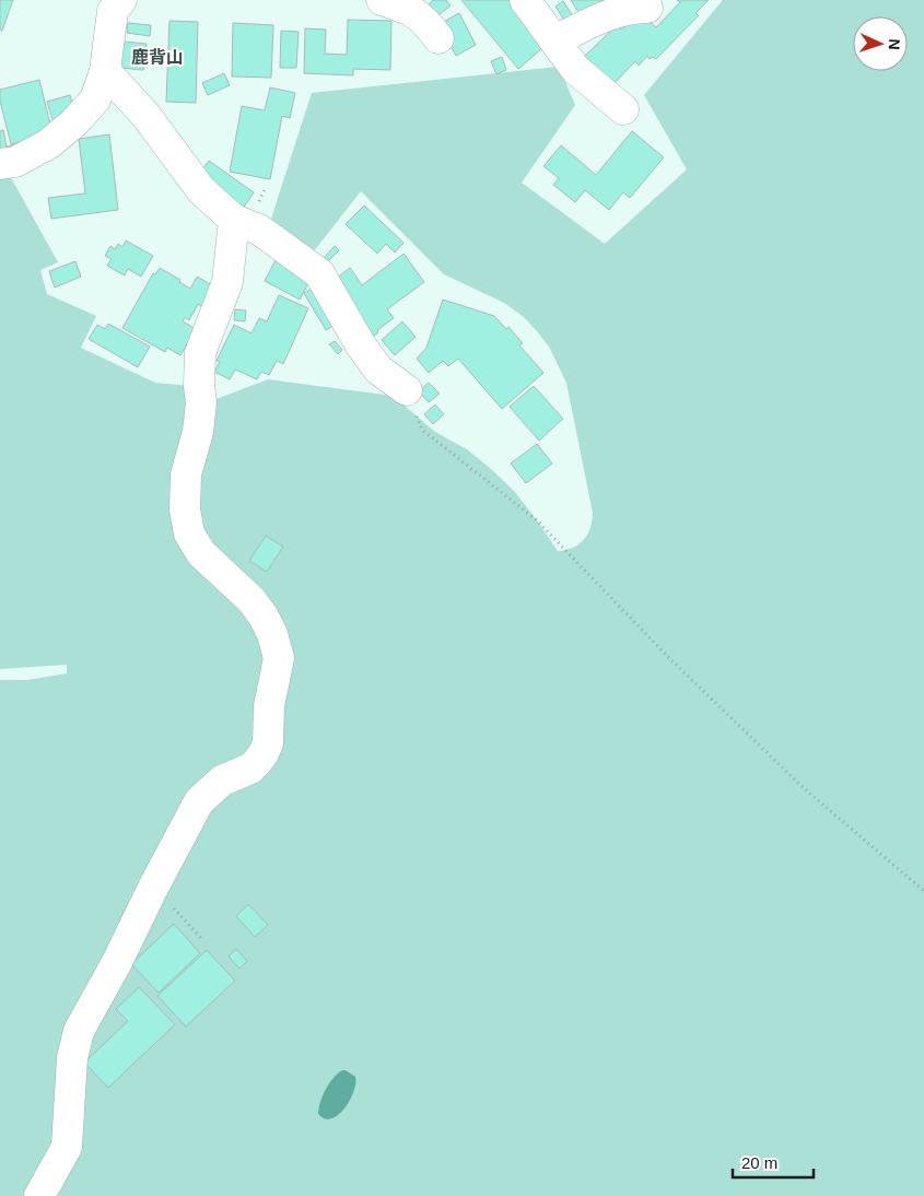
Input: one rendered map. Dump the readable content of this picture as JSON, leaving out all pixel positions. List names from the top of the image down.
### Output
{
  "districts": ["鹿背山"],
  "scale_bar": "20 m",
  "north": "right"
}
